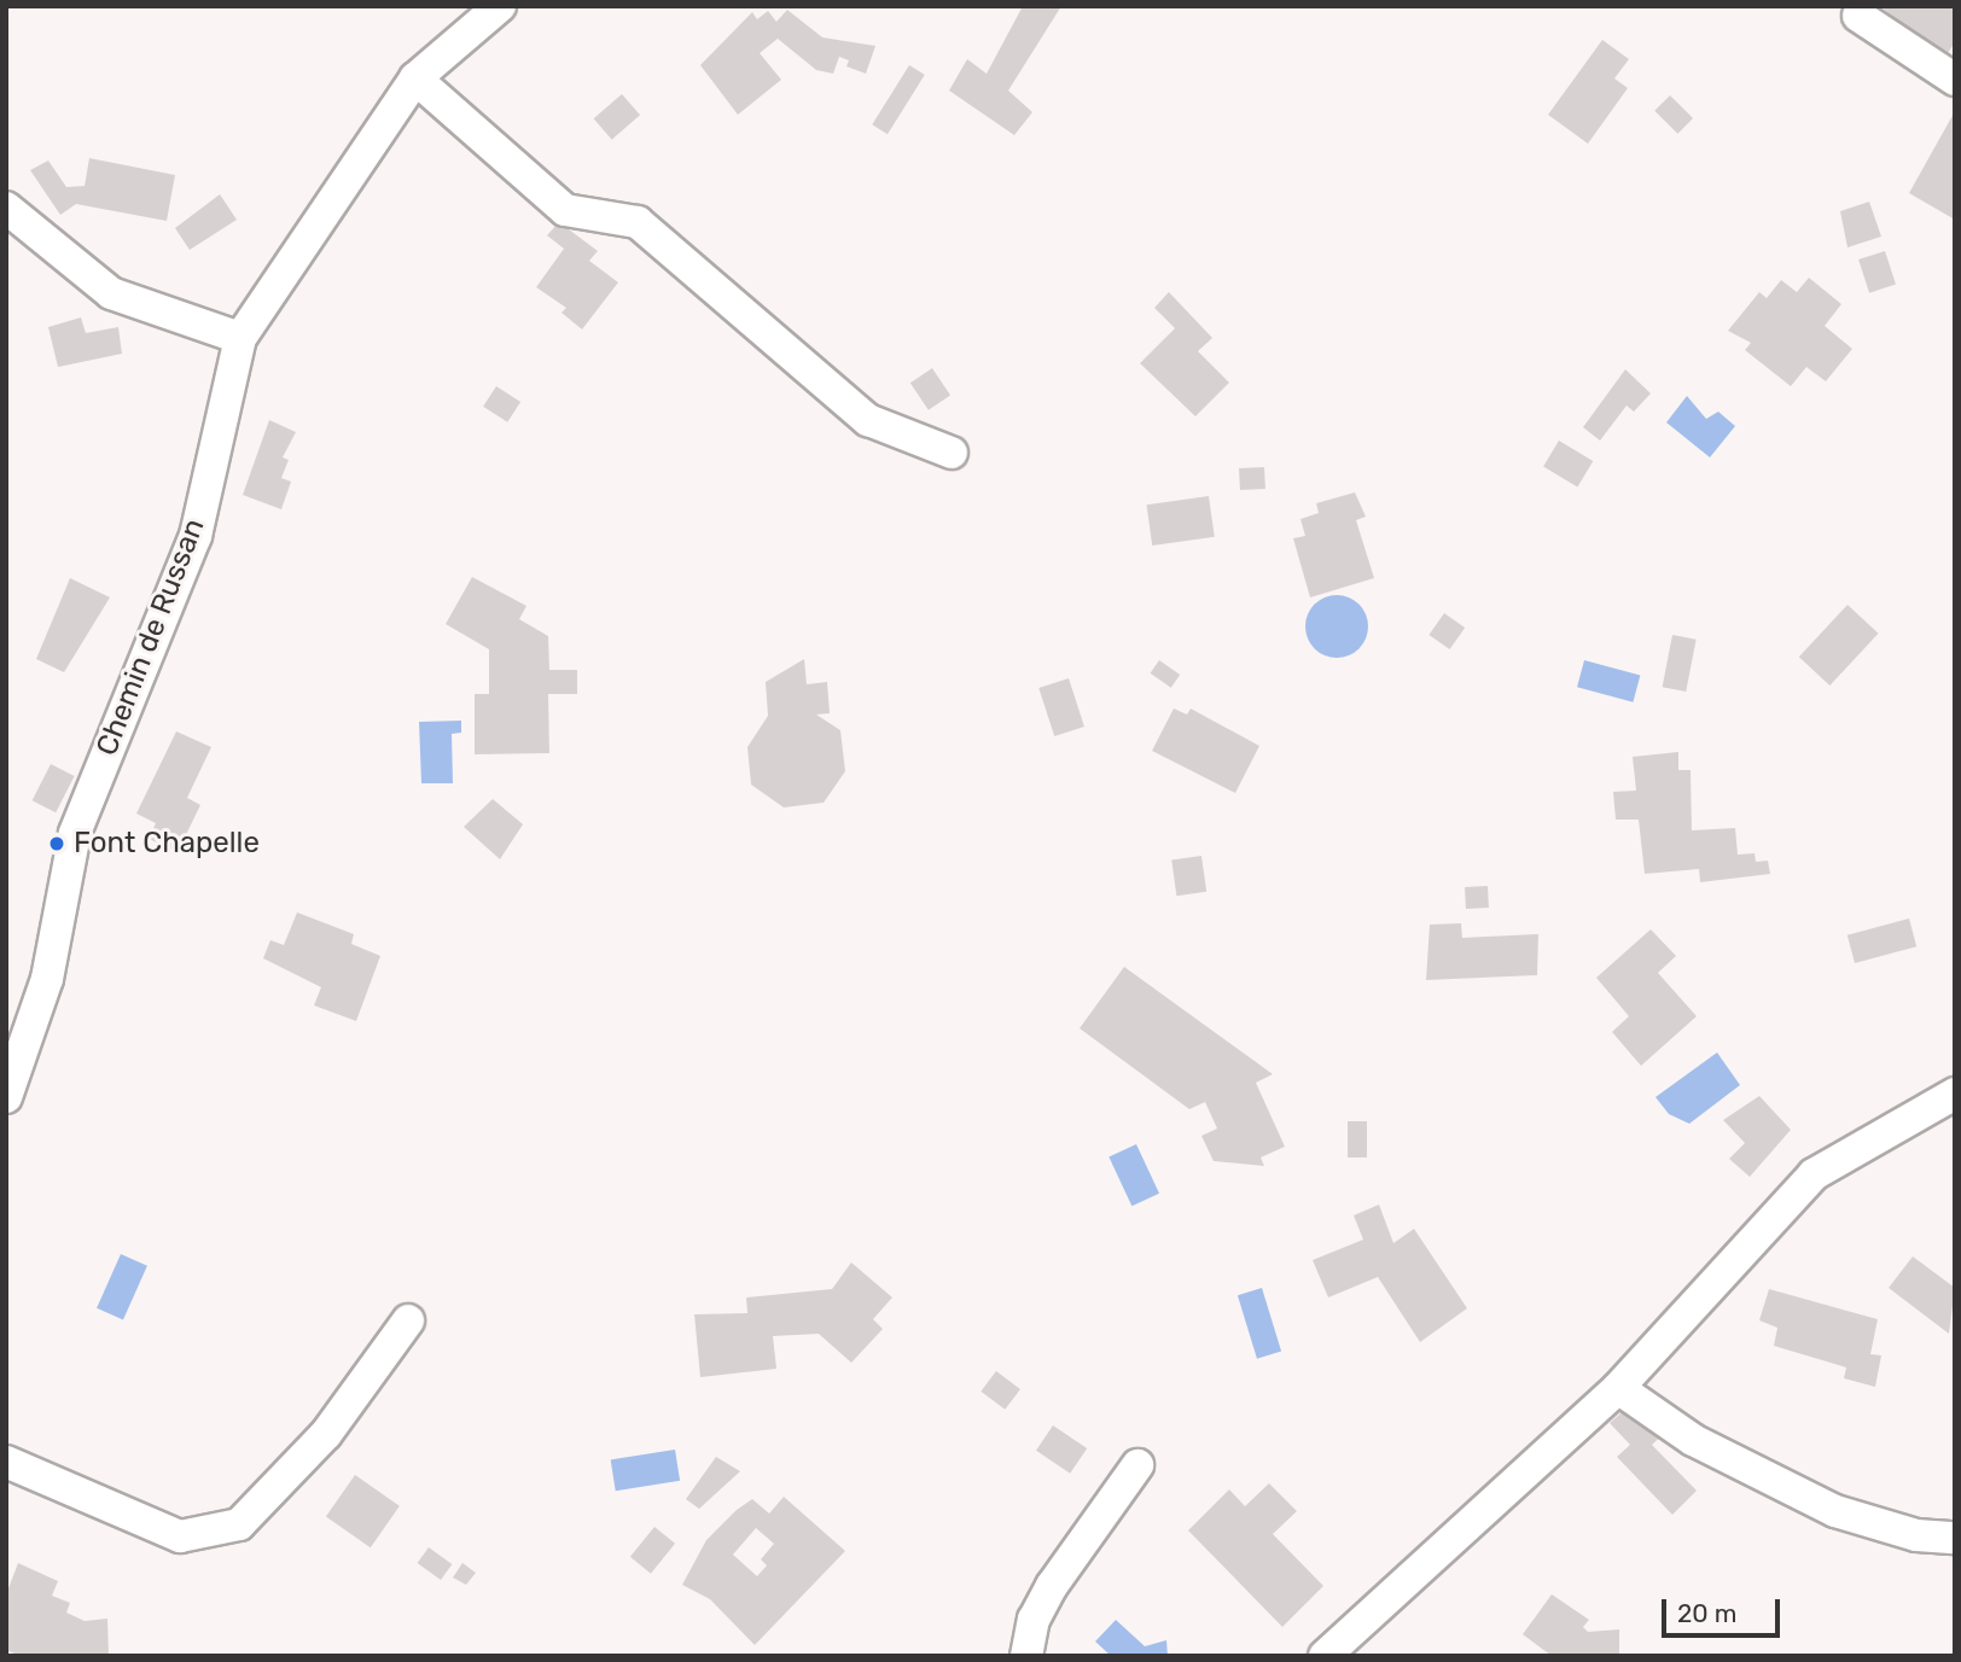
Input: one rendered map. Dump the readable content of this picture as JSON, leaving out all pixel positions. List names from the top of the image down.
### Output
{
  "streets": {
    "street": ["Chemin de Russan"]
  },
  "places": ["Font Chapelle"],
  "scale_bar": "20 m"
}
